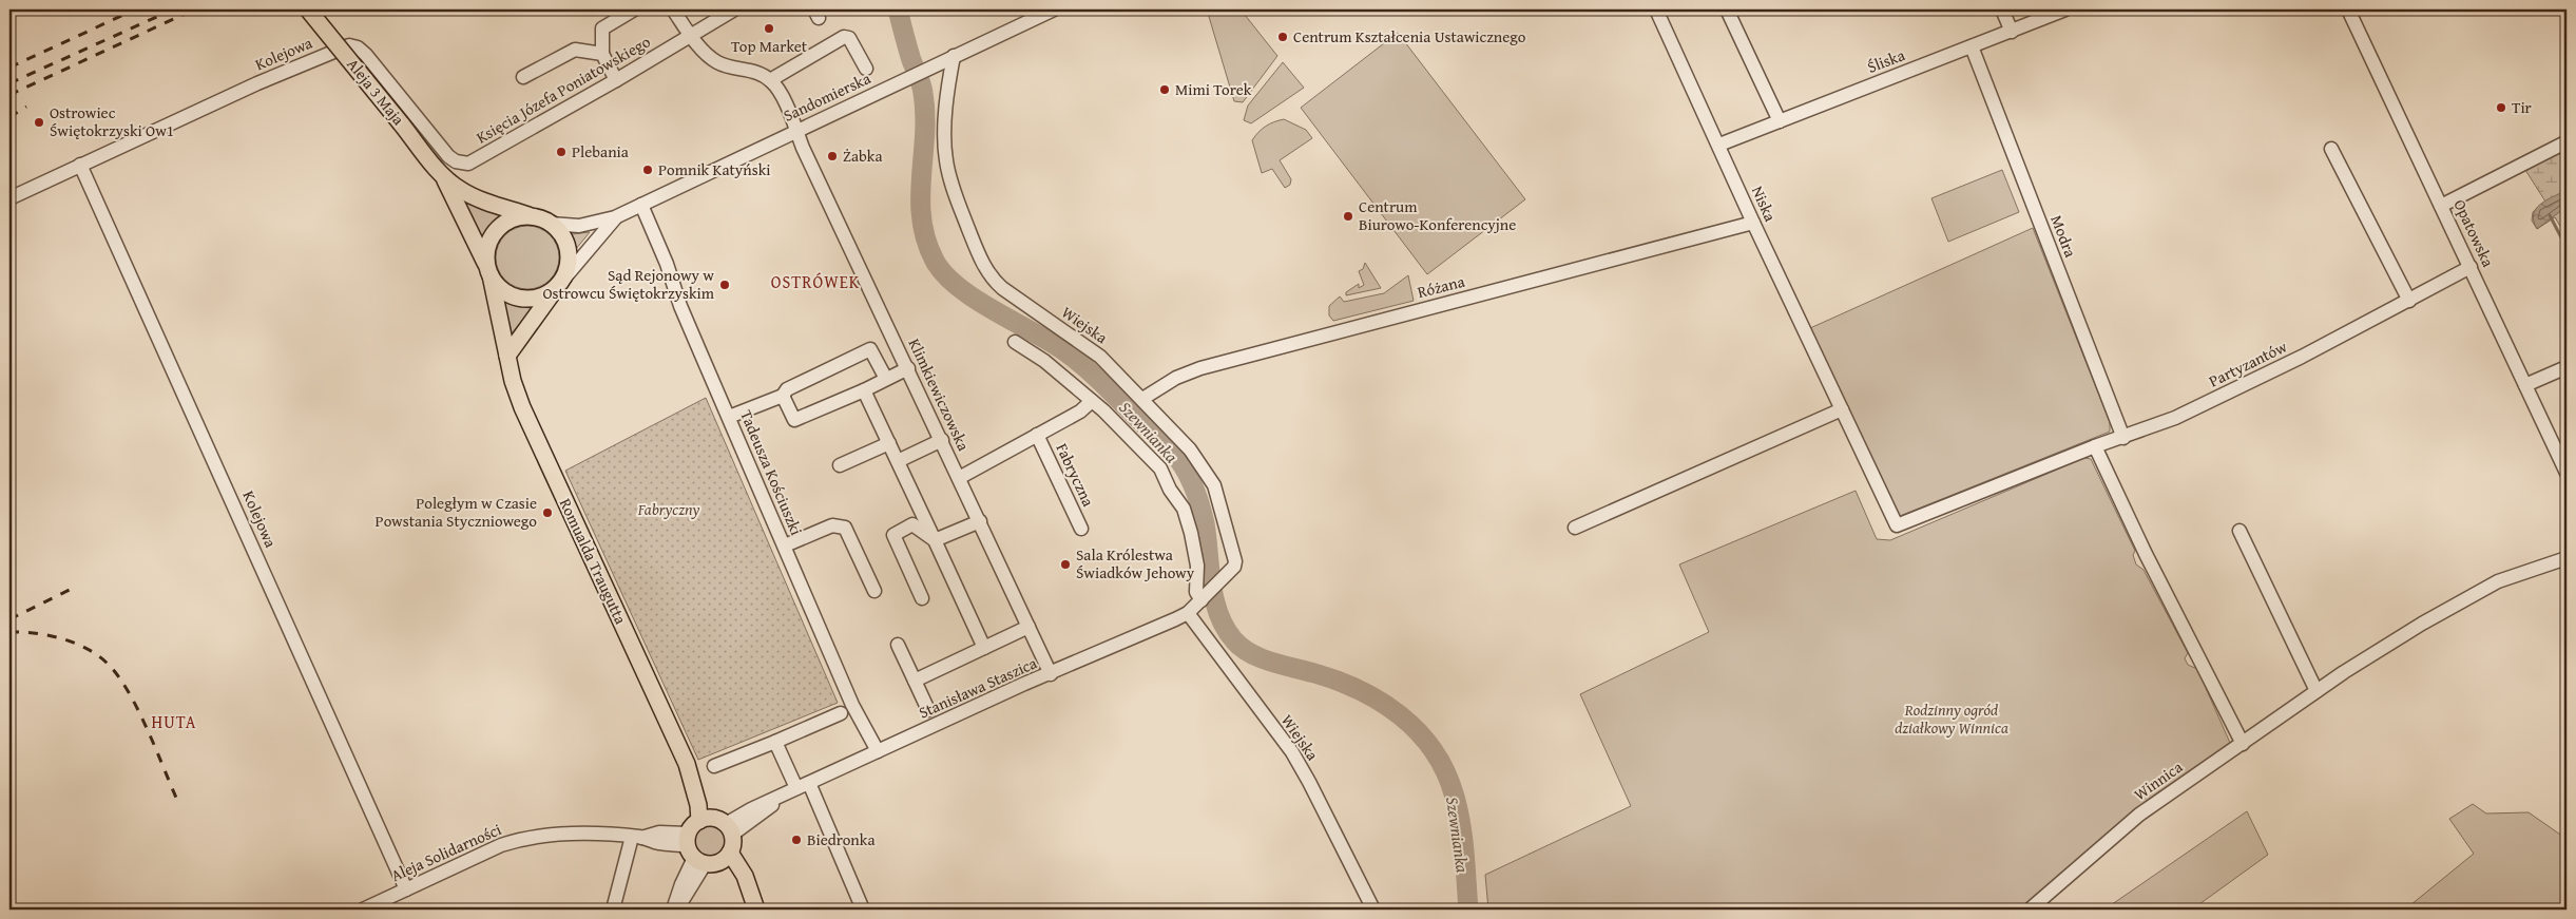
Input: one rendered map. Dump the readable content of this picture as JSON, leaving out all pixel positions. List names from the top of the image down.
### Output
{
  "streets": {
    "main road": ["Aleja 3 Maja", "Romualda Traugutta"],
    "street": [
      "Kolejowa",
      "Śliska",
      "Księcia Józefa Poniatowskiego",
      "Sandomierska",
      "Niska",
      "Opatowska",
      "Modra",
      "Różana",
      "Wiejska",
      "Partyzantów",
      "Klimkiewiczowska",
      "Tadeusza Kościuszki",
      "Fabryczna",
      "Stanisława Staszica",
      "Winnica",
      "Aleja Solidarności"
    ]
  },
  "crossings": [
    ["Kolejowa", "Księcia Józefa Poniatowskiego"],
    ["Kolejowa", "Aleja Solidarności"],
    ["Śliska", "Niska"],
    ["Śliska", "Modra"],
    ["Aleja 3 Maja", "Sandomierska"],
    ["Aleja 3 Maja", "Romualda Traugutta"],
    ["Sandomierska", "Wiejska"],
    ["Sandomierska", "Klimkiewiczowska"],
    ["Sandomierska", "Tadeusza Kościuszki"],
    ["Sandomierska", "Romualda Traugutta"],
    ["Niska", "Różana"],
    ["Niska", "Partyzantów"],
    ["Opatowska", "Partyzantów"],
    ["Modra", "Partyzantów"],
    ["Różana", "Wiejska"],
    ["Wiejska", "Stanisława Staszica"],
    ["Klimkiewiczowska", "Fabryczna"],
    ["Klimkiewiczowska", "Stanisława Staszica"],
    ["Tadeusza Kościuszki", "Stanisława Staszica"],
    ["Romualda Traugutta", "Stanisława Staszica"]
  ],
  "districts": ["OSTRÓWEK", "HUTA"],
  "water": ["Szewnianka"],
  "parks": ["Fabryczny", "Rodzinny ogród działkowy Winnica"],
  "places": [
    "Top Market",
    "Centrum Kształcenia Ustawicznego",
    "Mimi Torek",
    "Tir",
    "Ostrowiec Świętokrzyski Ow1",
    "Plebania",
    "Żabka",
    "Pomnik Katyński",
    "Centrum Biurowo-Konferencyjne",
    "Sąd Rejonowy w Ostrowcu Świętokrzyskim",
    "Poległym w Czasie Powstania Styczniowego",
    "Sala Królestwa Świadków Jehowy",
    "Biedronka"
  ]
}
